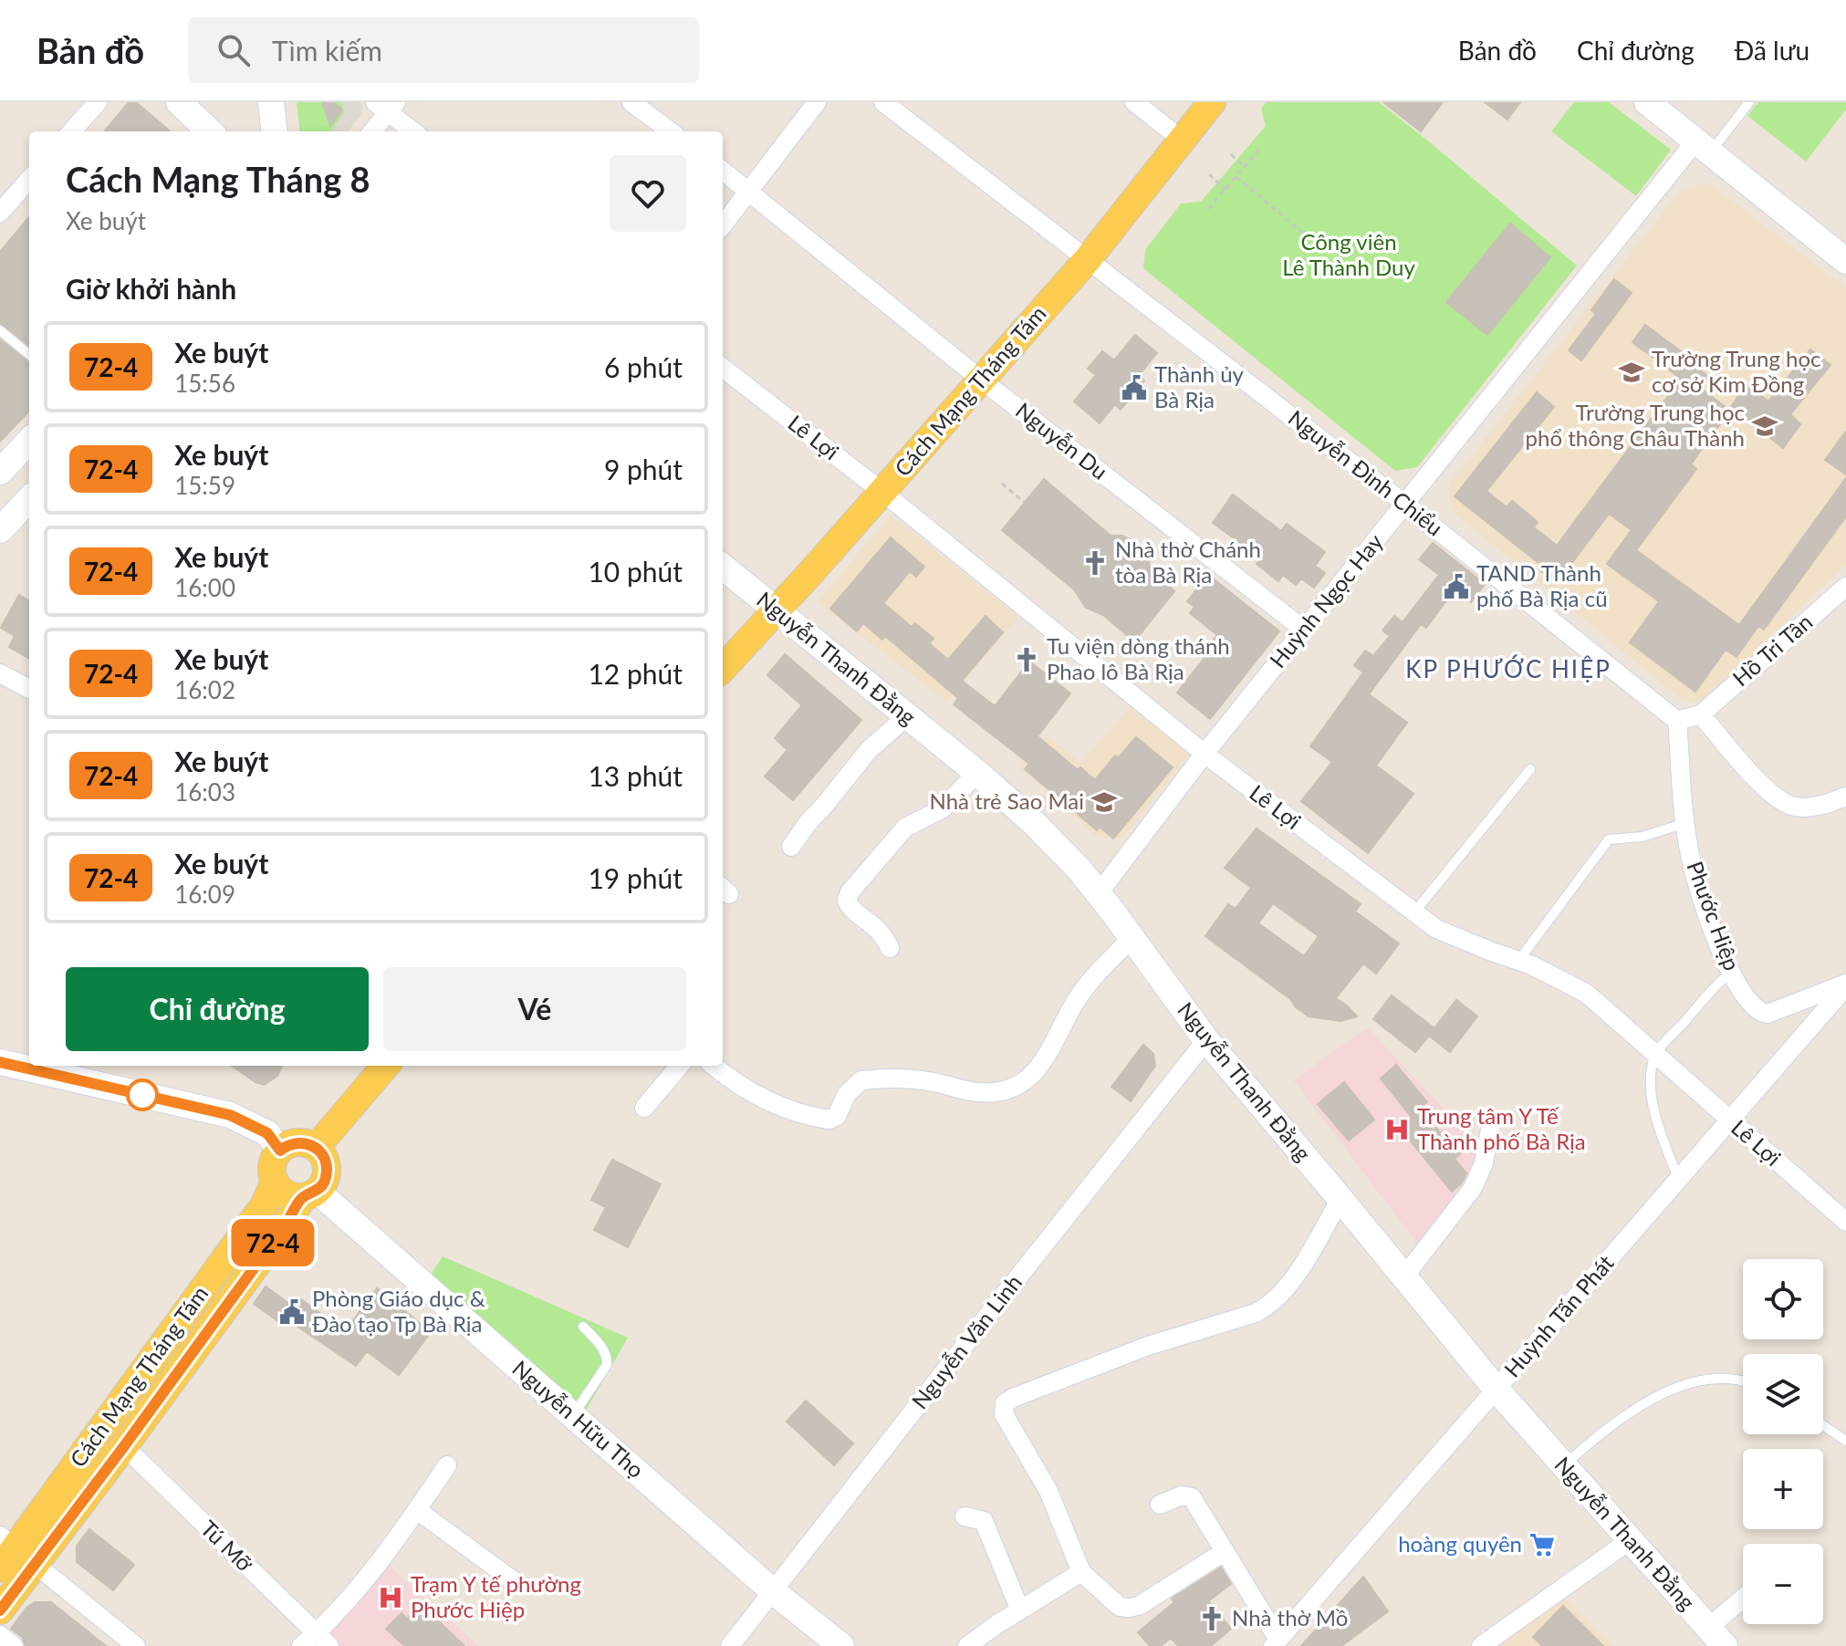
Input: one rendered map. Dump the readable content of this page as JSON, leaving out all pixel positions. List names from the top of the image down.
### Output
{
  "streets": {
    "main road": ["Cách Mạng Tháng Tám", "Nguyễn Thanh Đằng", "Nguyễn Hữu Thọ"],
    "street": [
      "Lê Lợi",
      "Nguyễn Du",
      "Nguyễn Đình Chiểu",
      "Huỳnh Ngọc Hay",
      "Hồ Tri Tân",
      "Phước Hiệp",
      "Huỳnh Tấn Phát",
      "Nguyễn Văn Linh",
      "Tú Mỡ"
    ]
  },
  "crossings": [
    ["Cách Mạng Tháng Tám", "Lê Lợi"],
    ["Cách Mạng Tháng Tám", "Nguyễn Du"],
    ["Cách Mạng Tháng Tám", "Nguyễn Đình Chiểu"],
    ["Cách Mạng Tháng Tám", "Nguyễn Thanh Đằng"],
    ["Cách Mạng Tháng Tám", "Nguyễn Hữu Thọ"],
    ["Cách Mạng Tháng Tám", "Tú Mỡ"],
    ["Lê Lợi", "Huỳnh Ngọc Hay"],
    ["Lê Lợi", "Huỳnh Tấn Phát"],
    ["Nguyễn Du", "Huỳnh Ngọc Hay"],
    ["Nguyễn Đình Chiểu", "Huỳnh Ngọc Hay"],
    ["Nguyễn Đình Chiểu", "Phước Hiệp"],
    ["Huỳnh Ngọc Hay", "Nguyễn Thanh Đằng"],
    ["Nguyễn Thanh Đằng", "Huỳnh Tấn Phát"],
    ["Nguyễn Thanh Đằng", "Nguyễn Văn Linh"],
    ["Phước Hiệp", "Huỳnh Tấn Phát"],
    ["Nguyễn Văn Linh", "Nguyễn Hữu Thọ"]
  ],
  "districts": ["KP PHƯỚC HIỆP"],
  "parks": ["Công viên Lê Thành Duy"],
  "places": {
    "school or university": ["Trường Trung học cơ sở Kim Đồng", "Trường Trung học phổ thông Châu Thành", "Nhà trẻ Sao Mai"],
    "public building": ["Thành ủy Bà Rịa", "TAND Thành phố Bà Rịa cũ", "Phòng Giáo dục & Đào tạo Tp Bà Rịa"],
    "church": ["Nhà thờ Chánh tòa Bà Rịa", "Tu viện dòng thánh Phao lô Bà Rịa", "Nhà thờ Mồ"],
    "hospital": ["Trung tâm Y Tế Thành phố Bà Rịa", "Trạm Y tế phường Phước Hiệp"],
    "supermarket": ["hoàng quyên"]
  },
  "lines": ["bus line 72-4"],
  "page": {
    "header": "Bản đồ",
    "search": "Tìm kiếm",
    "nav": ["Bản đồ", "Chỉ đường", "Đã lưu"],
    "on_map": "72-4",
    "heading": [
      ["Cách Mạng Tháng 8", "Xe buýt"],
      "Giờ khởi hành"
    ],
    "list": [
      {
        "mark": "72-4",
        "name": "Xe buýt",
        "note": "15:56",
        "value": "6 phút"
      },
      {
        "mark": "72-4",
        "name": "Xe buýt",
        "note": "15:59",
        "value": "9 phút"
      },
      {
        "mark": "72-4",
        "name": "Xe buýt",
        "note": "16:00",
        "value": "10 phút"
      },
      {
        "mark": "72-4",
        "name": "Xe buýt",
        "note": "16:02",
        "value": "12 phút"
      },
      {
        "mark": "72-4",
        "name": "Xe buýt",
        "note": "16:03",
        "value": "13 phút"
      },
      {
        "mark": "72-4",
        "name": "Xe buýt",
        "note": "16:09",
        "value": "19 phút"
      }
    ],
    "buttons": ["Chỉ đường", "Vé"],
    "map_buttons": ["+", "−"]
  }
}
